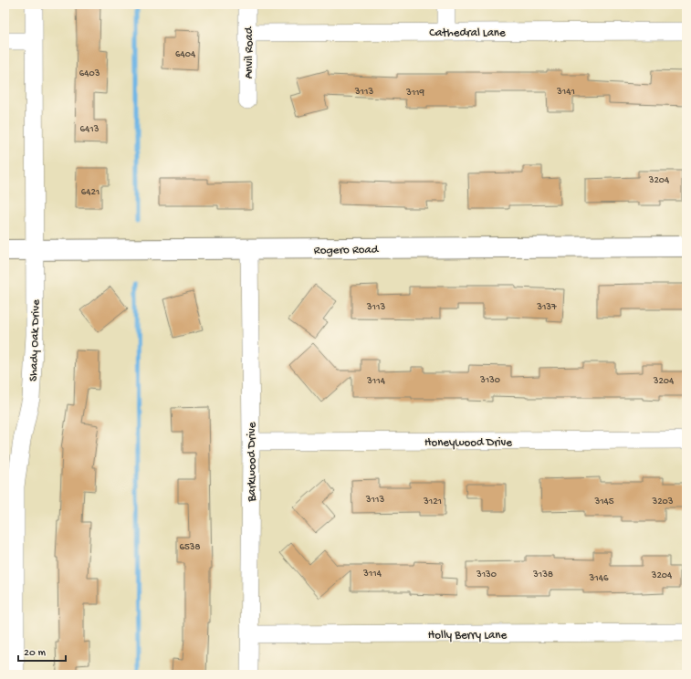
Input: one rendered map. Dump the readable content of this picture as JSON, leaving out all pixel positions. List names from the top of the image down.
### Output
{
  "streets": {
    "street": [
      "Cathedral Lane",
      "Anvil Road",
      "Rogero Road",
      "Shady Oak Drive",
      "Honeywood Drive",
      "Barkwood Drive",
      "Holly Berry Lane"
    ]
  },
  "crossings": [
    ["Cathedral Lane", "Anvil Road"],
    ["Rogero Road", "Shady Oak Drive"],
    ["Rogero Road", "Barkwood Drive"],
    ["Honeywood Drive", "Barkwood Drive"],
    ["Barkwood Drive", "Holly Berry Lane"]
  ],
  "house_numbers": [
    "6404",
    "6403",
    "3113",
    "3141",
    "3119",
    "6413",
    "3204",
    "6421",
    "3113",
    "3137",
    "3130",
    "3114",
    "3204",
    "3113",
    "3121",
    "3145",
    "3203",
    "6538",
    "3114",
    "3130",
    "3138",
    "3204",
    "3146"
  ],
  "scale_bar": "20 m"
}
